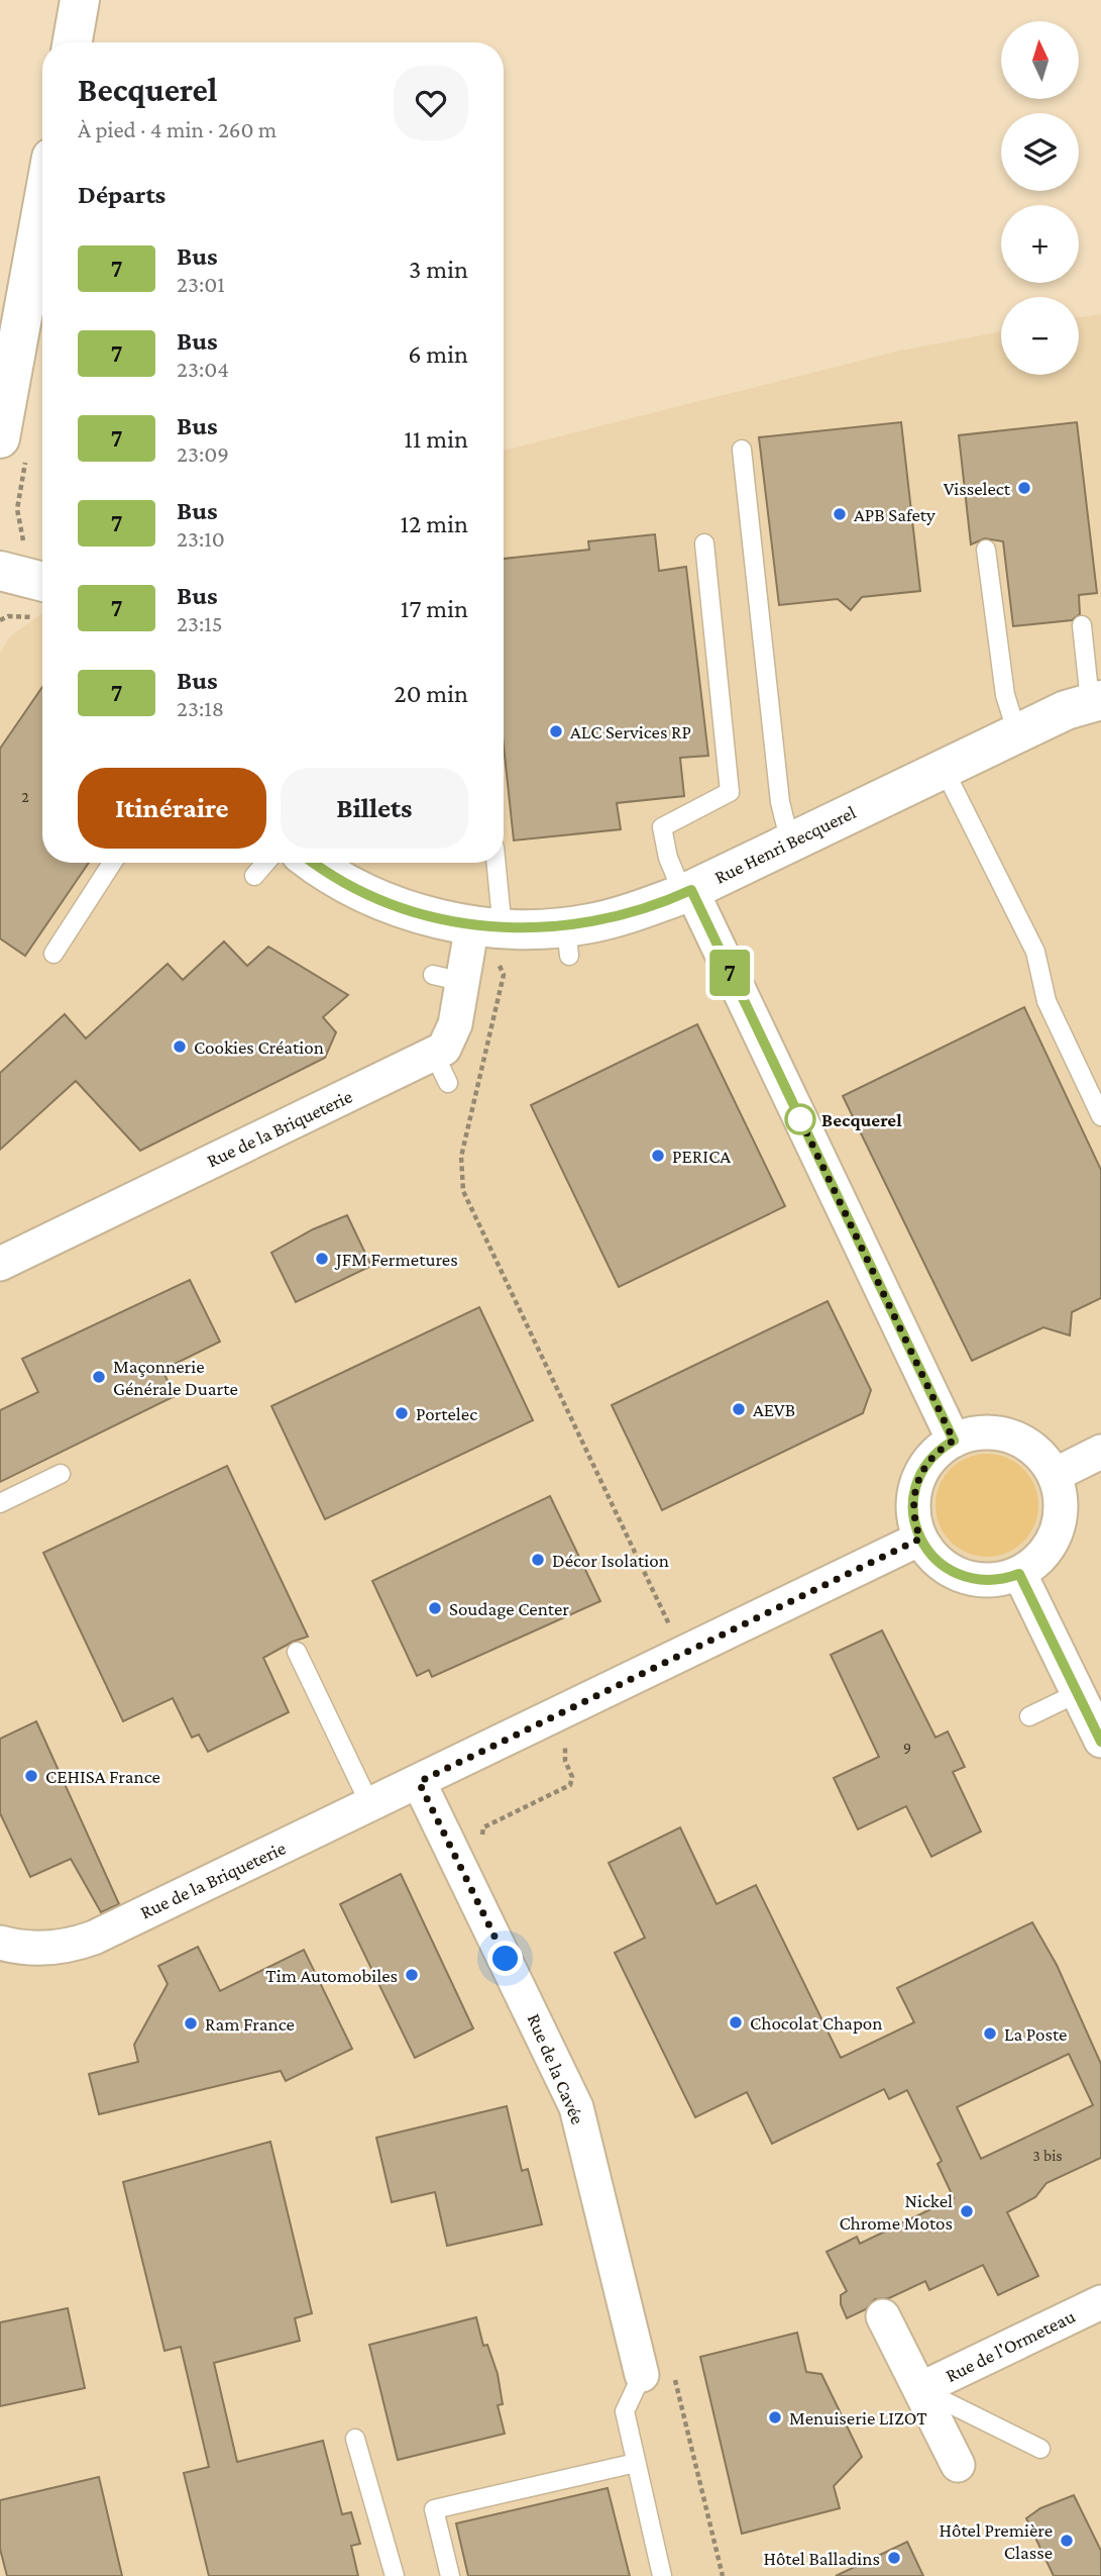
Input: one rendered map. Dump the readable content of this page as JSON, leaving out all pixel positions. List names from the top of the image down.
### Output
{
  "streets": {
    "street": [
      "Rue Henri Becquerel",
      "Rue de la Briqueterie",
      "Rue de la Cavée",
      "Rue de l'Ormeteau"
    ]
  },
  "crossings": [
    ["Rue Henri Becquerel", "Rue de la Briqueterie"],
    ["Rue de la Briqueterie", "Rue de la Cavée"]
  ],
  "places": [
    "Visselect",
    "APB Safety",
    "ALC Services RP",
    "Cookies Création",
    "Becquerel",
    "PERICA",
    "JFM Fermetures",
    "Maçonnerie Générale Duarte",
    "AEVB",
    "Portelec",
    "Décor Isolation",
    "Soudage Center",
    "CEHISA France",
    "Tim Automobiles",
    "Chocolat Chapon",
    "Ram France",
    "La Poste",
    "Nickel Chrome Motos",
    "Menuiserie LIZOT",
    "Hôtel Première Classe",
    "Hôtel Balladins"
  ],
  "lines": ["bus line 7"],
  "house_numbers": ["2", "9", "3 bis"],
  "north": "top",
  "page": {
    "on_map": "7",
    "map_buttons": ["+", "−"],
    "heading": [
      ["Becquerel", "À pied · 4 min · 260 m"],
      "Départs"
    ],
    "list": [
      {
        "mark": "7",
        "name": "Bus",
        "note": "23:01",
        "value": "3 min"
      },
      {
        "mark": "7",
        "name": "Bus",
        "note": "23:04",
        "value": "6 min"
      },
      {
        "mark": "7",
        "name": "Bus",
        "note": "23:09",
        "value": "11 min"
      },
      {
        "mark": "7",
        "name": "Bus",
        "note": "23:10",
        "value": "12 min"
      },
      {
        "mark": "7",
        "name": "Bus",
        "note": "23:15",
        "value": "17 min"
      },
      {
        "mark": "7",
        "name": "Bus",
        "note": "23:18",
        "value": "20 min"
      }
    ],
    "buttons": ["Itinéraire", "Billets"]
  }
}
